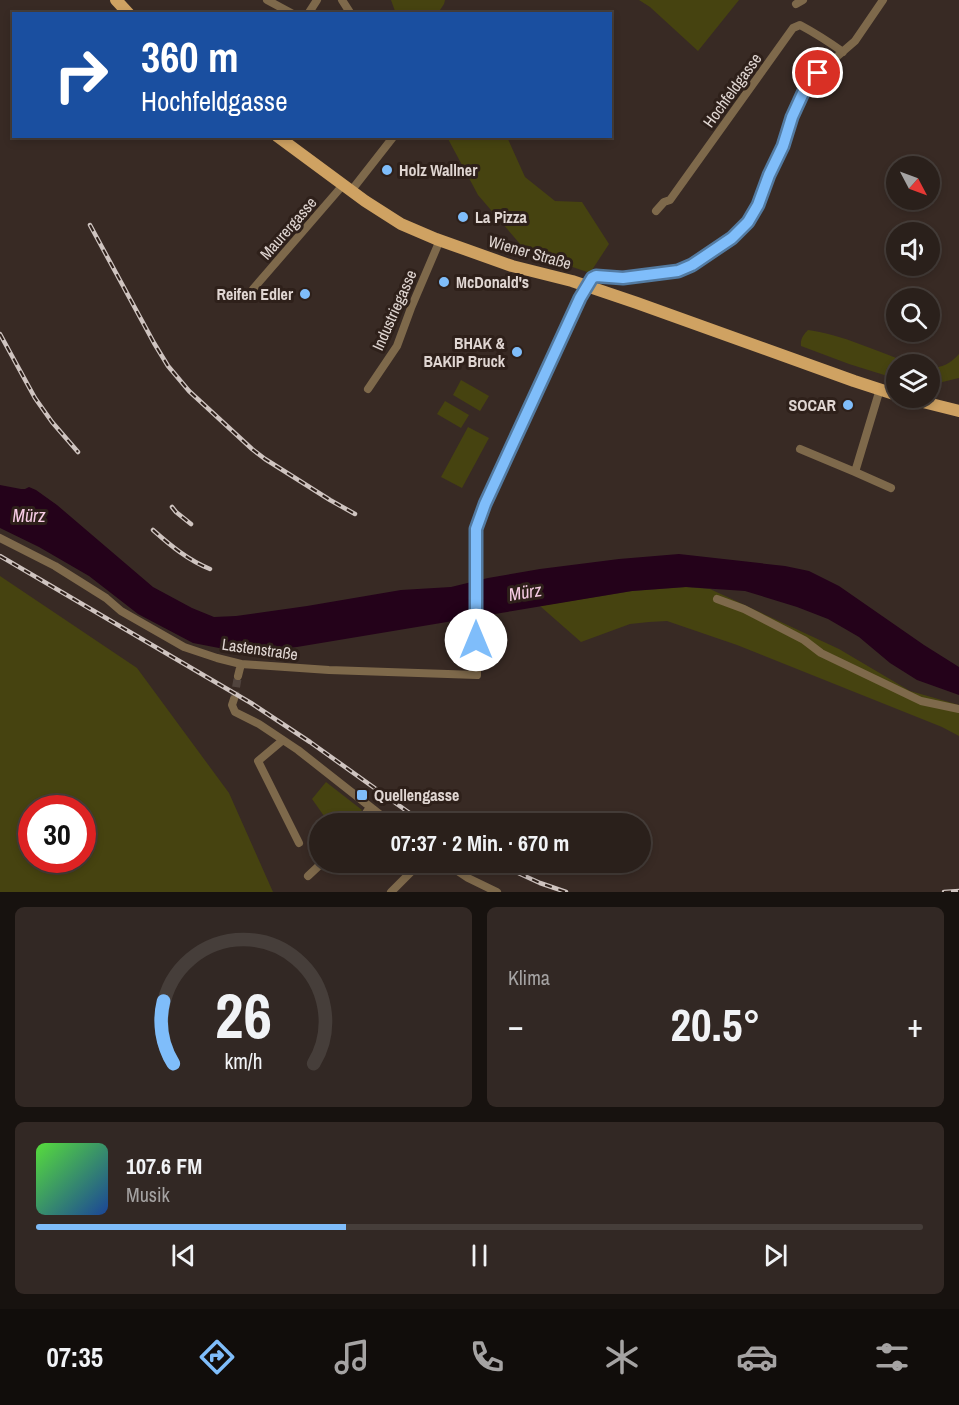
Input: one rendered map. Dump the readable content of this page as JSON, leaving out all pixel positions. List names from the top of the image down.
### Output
{
  "streets": {
    "main road": ["Wiener Straße"],
    "street": [
      "Hochfeldgasse",
      "Maurergasse",
      "Industriegasse",
      "Lastenstraße"
    ]
  },
  "crossings": [
    ["Maurergasse", "Wiener Straße"],
    ["Wiener Straße", "Industriegasse"],
    ["Wiener Straße", "Lastenstraße"]
  ],
  "water": ["Mürz"],
  "places": {
    "other": [
      "Holz Wallner",
      "La Pizza",
      "McDonald's",
      "Reifen Edler",
      "BHAK & BAKIP Bruck",
      "SOCAR"
    ],
    "transit": ["Quellengasse"]
  },
  "north": "bottom right",
  "page": {
    "turn": ["360 m", "Hochfeldgasse"],
    "limit": "30",
    "trip": "07:37 · 2 Min. · 670 m",
    "tile": "Klima",
    "heat": ["−", "20.5°", "+"],
    "song": ["107.6 FM", "Musik"],
    "tabs": "07:35",
    "gauge": ["26", "km/h"]
  }
}
